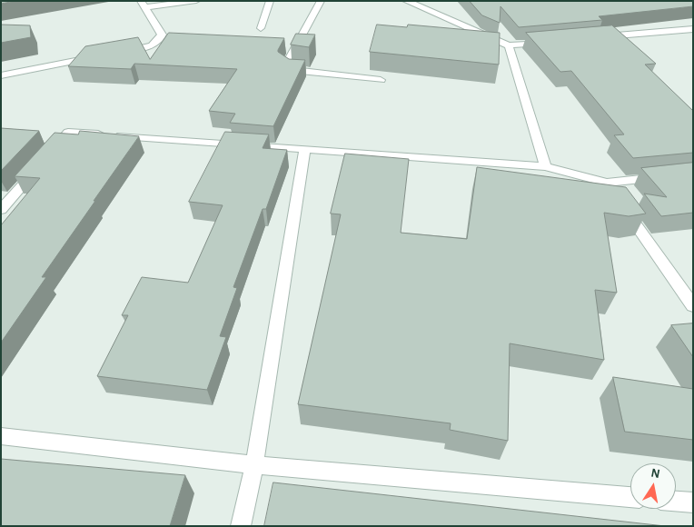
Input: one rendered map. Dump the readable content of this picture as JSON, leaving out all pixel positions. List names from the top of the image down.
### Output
{
  "north": "top"
}
